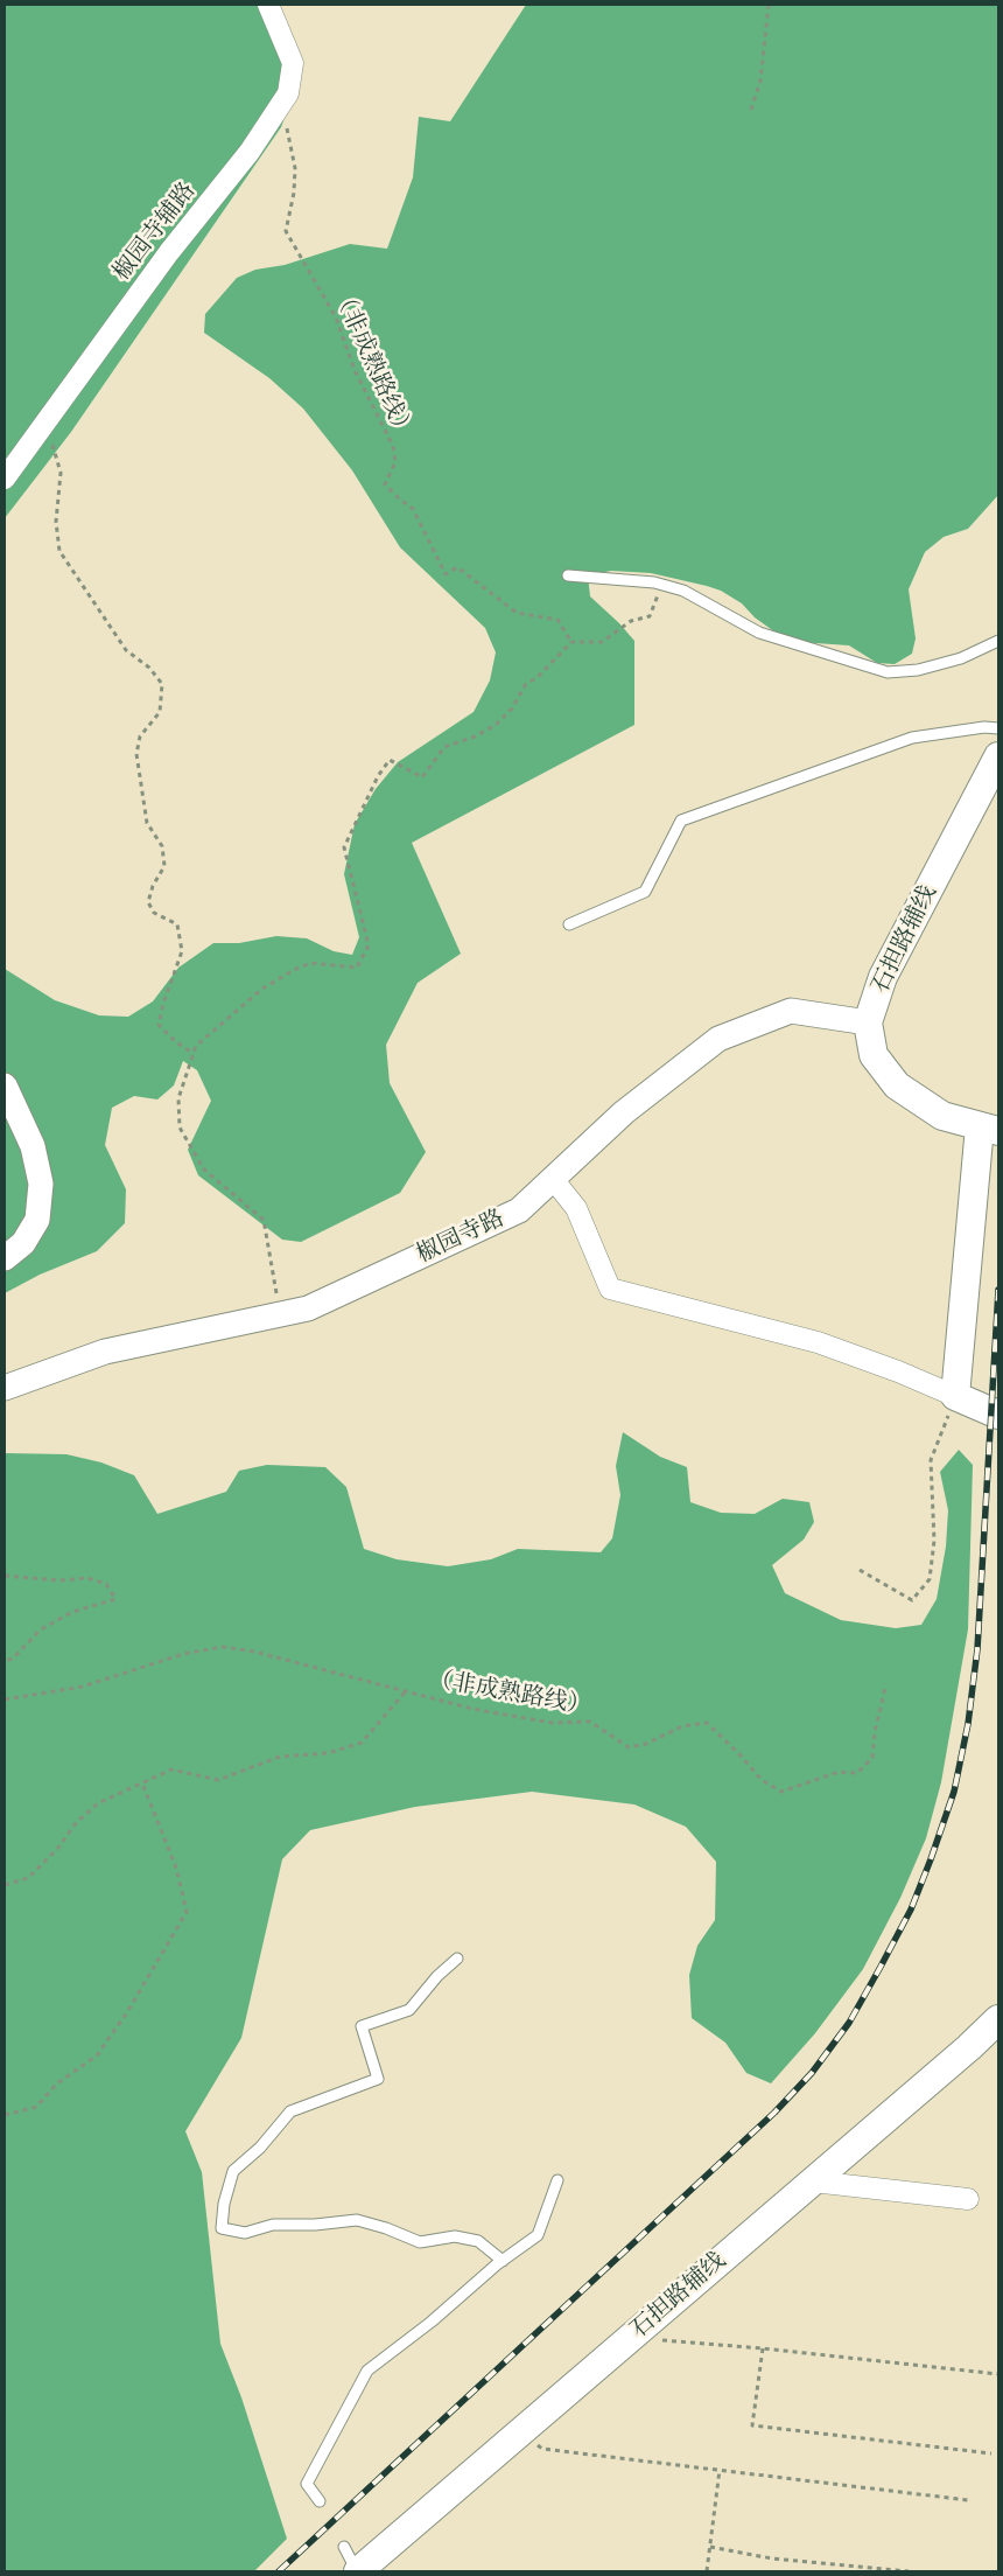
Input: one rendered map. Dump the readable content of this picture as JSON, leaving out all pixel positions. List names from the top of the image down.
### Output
{
  "streets": {
    "main road": ["石担路辅线"],
    "street": ["椒园寺辅路", "椒园寺路"],
    "path": ["（非成熟路线）"]
  },
  "crossings": [
    ["椒园寺辅路", "（非成熟路线）"],
    ["石担路辅线", "椒园寺路"]
  ]
}
